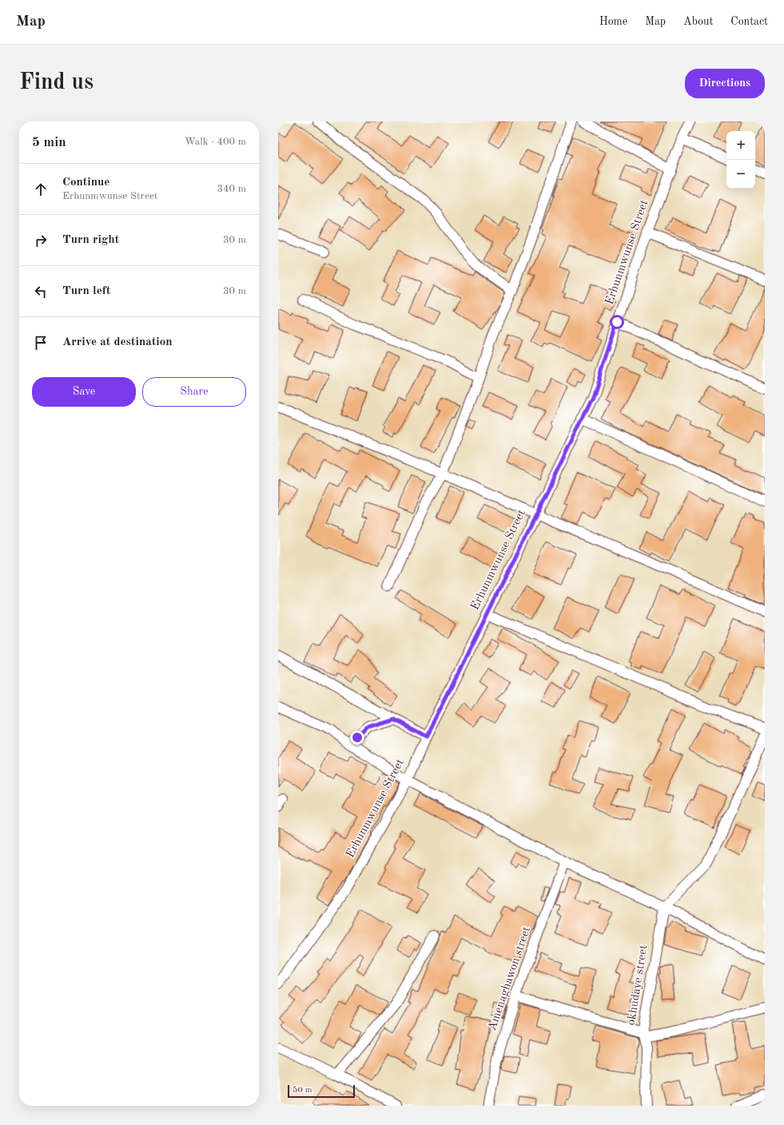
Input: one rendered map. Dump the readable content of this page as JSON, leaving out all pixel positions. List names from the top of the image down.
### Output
{
  "streets": {
    "street": ["Erhunmwunse Street", "Amenaghawon street", "okhudaye street"]
  },
  "scale_bar": "50 m",
  "page": {
    "header": "Map",
    "nav": [
      "Home",
      "Map",
      "About",
      "Contact"
    ],
    "buttons": [
      "Directions",
      ["Save", "Share"]
    ],
    "title": "Find us",
    "heading": ["5 min", "Walk · 400 m"],
    "map_buttons": ["+", "−"],
    "list": [
      ["Continue", "Erhunmwunse Street", "340 m"],
      ["Turn right", "30 m"],
      ["Turn left", "30 m"],
      "Arrive at destination"
    ],
    "scale": "50 m"
  }
}
